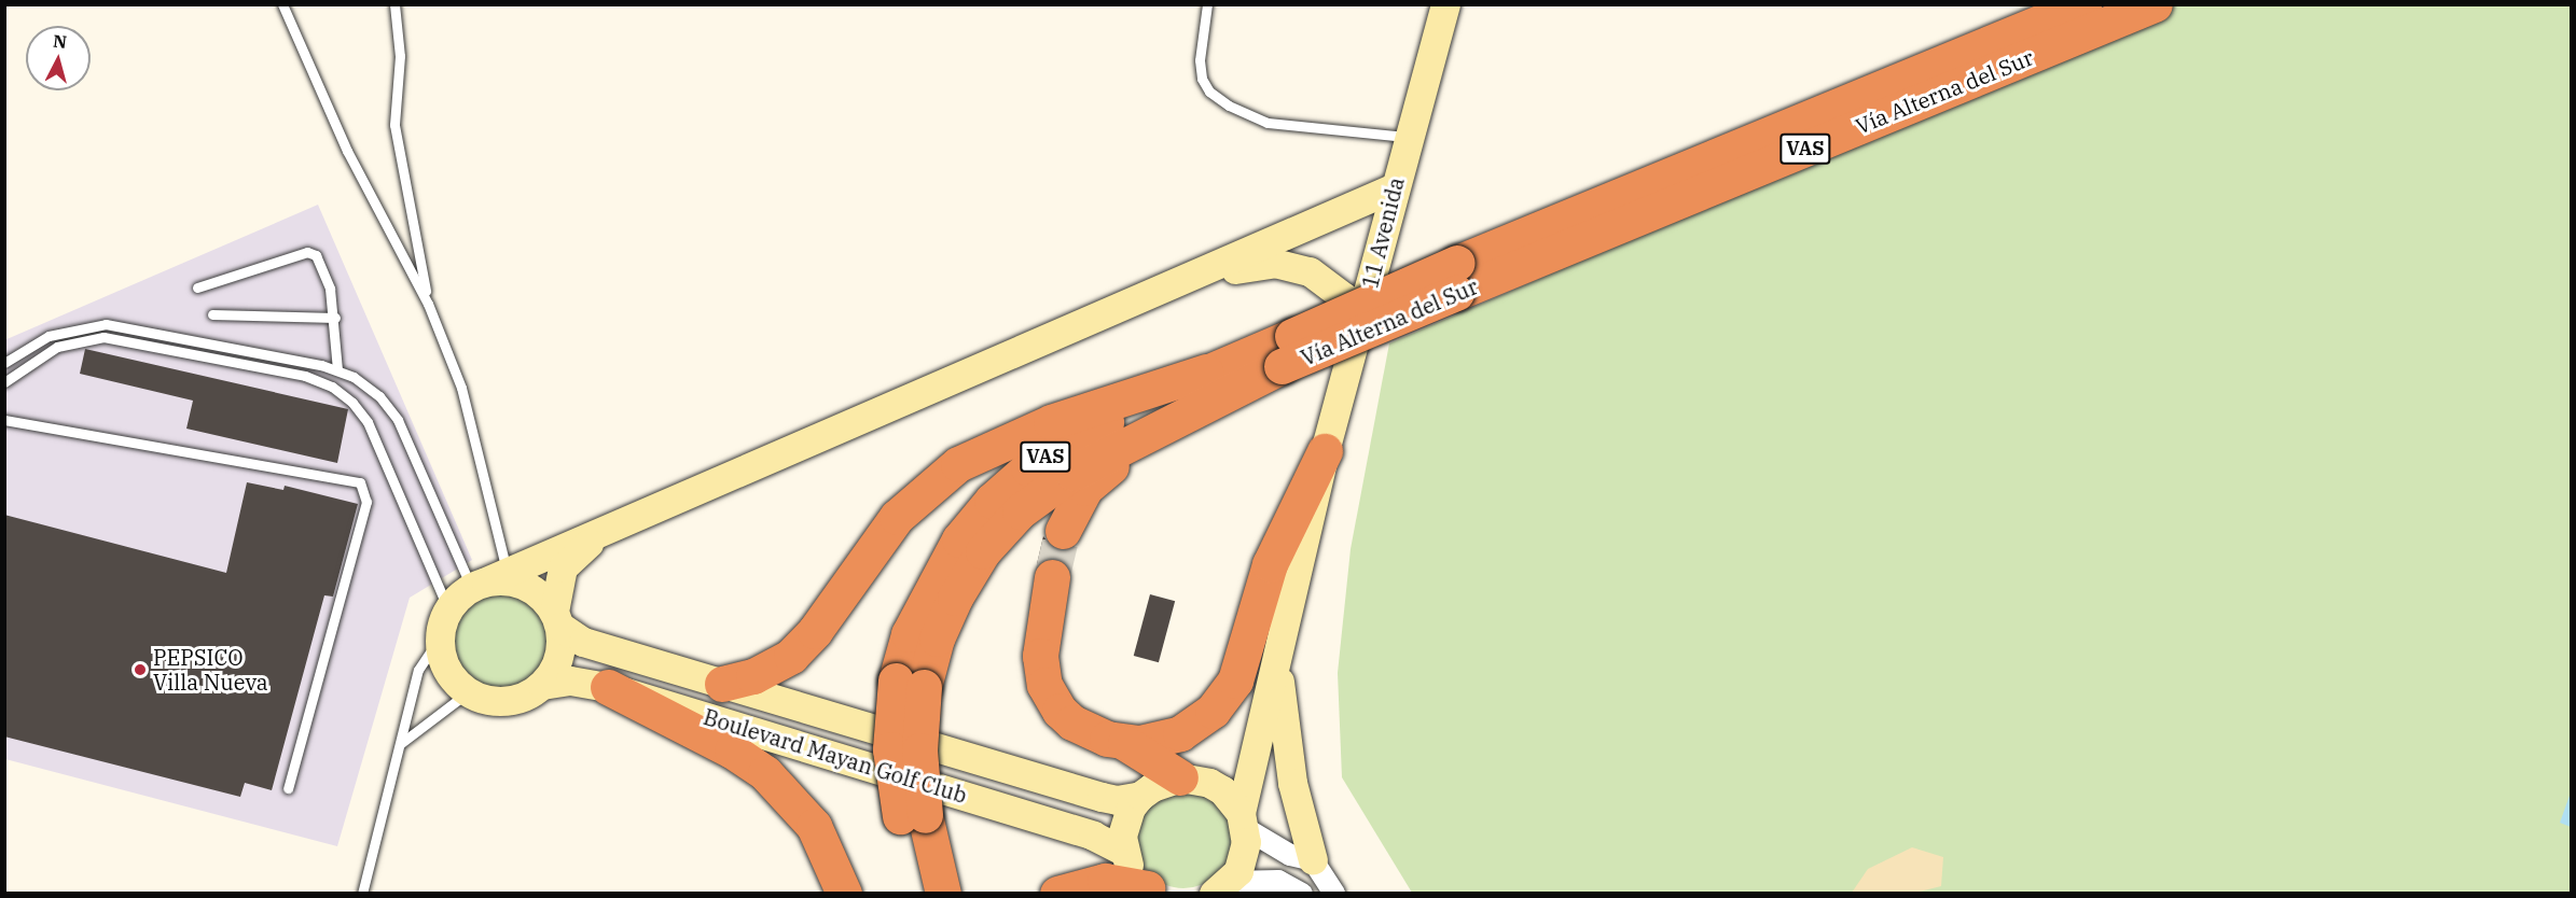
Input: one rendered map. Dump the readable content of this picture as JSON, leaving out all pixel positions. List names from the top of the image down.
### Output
{
  "streets": {
    "highway": ["Vía Alterna del Sur", "VAS"],
    "main road": ["11 Avenida", "Boulevard Mayan Golf Club"]
  },
  "places": ["PEPSICO Villa Nueva"],
  "north": "top"
}
